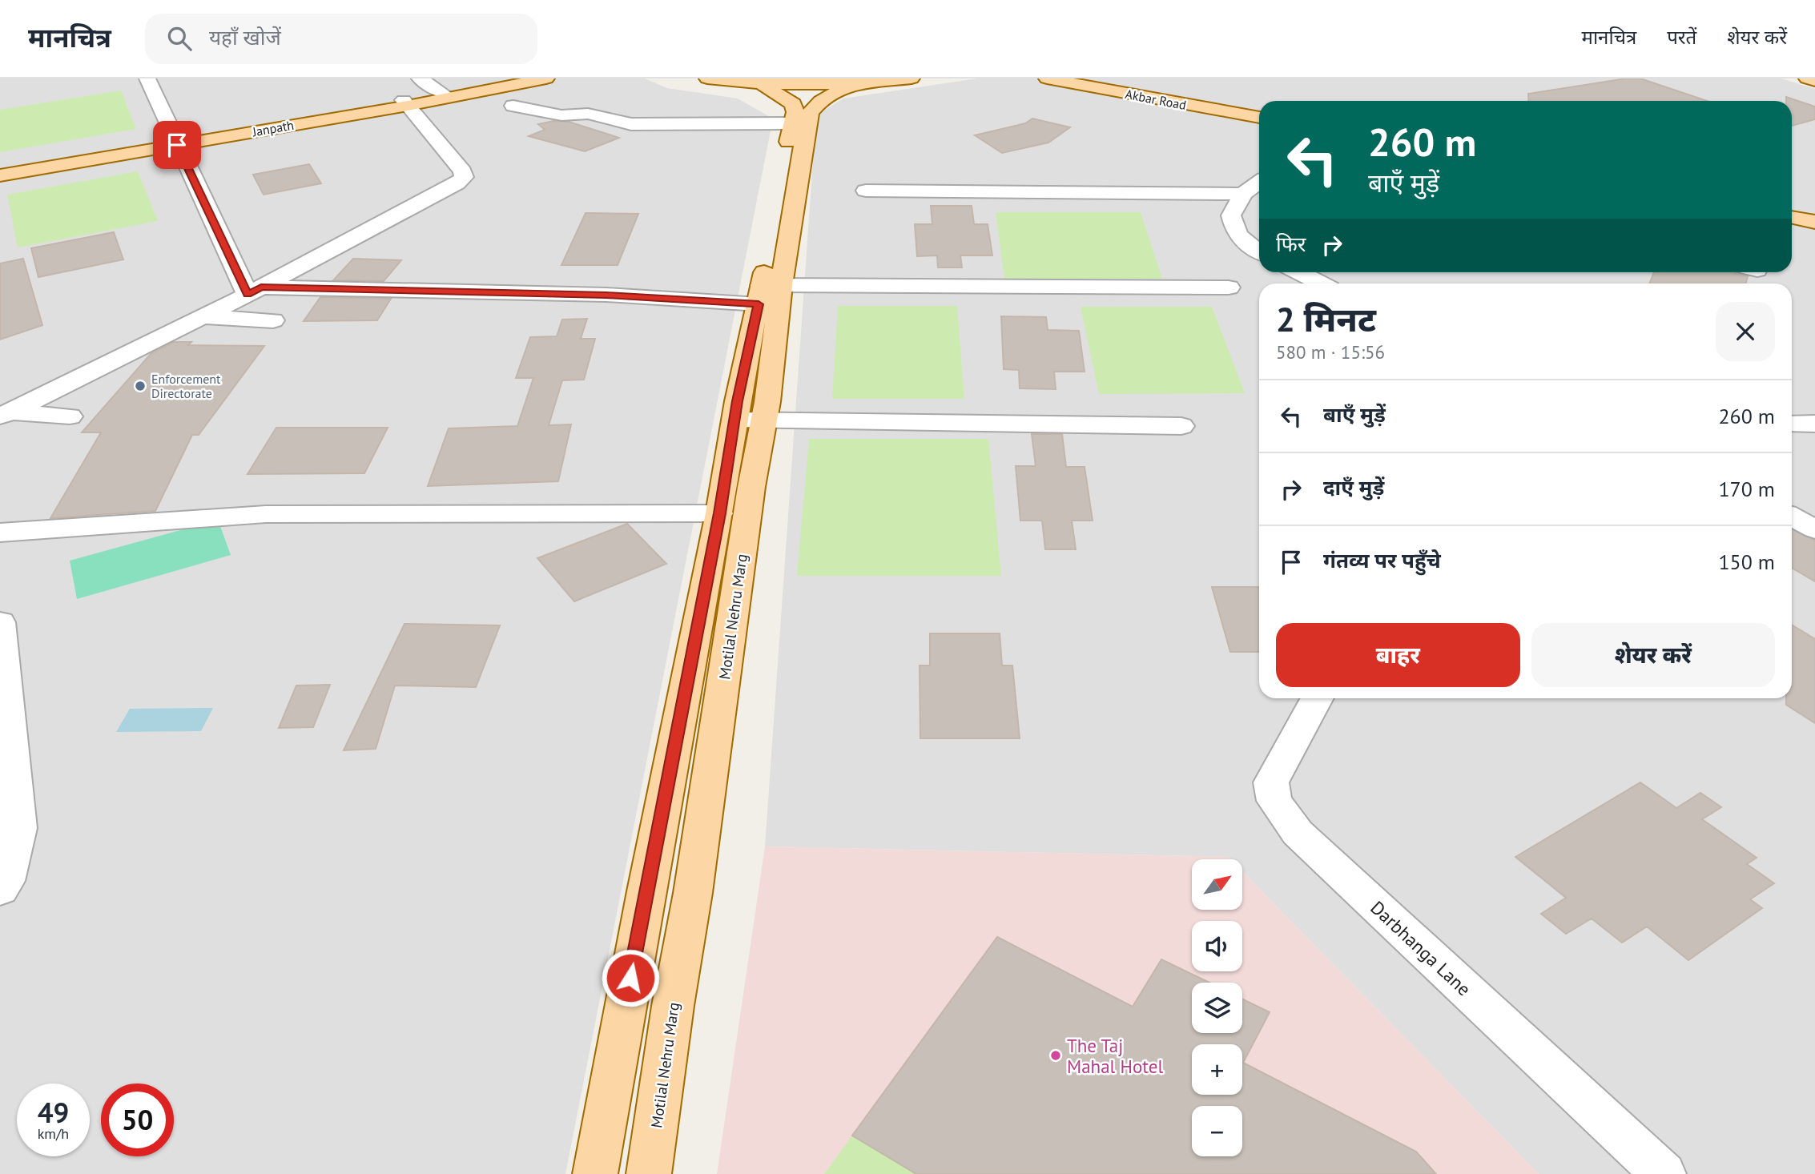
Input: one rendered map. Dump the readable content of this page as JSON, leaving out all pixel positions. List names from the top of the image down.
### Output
{
  "streets": {
    "main road": ["Akbar Road", "Janpath", "Motilal Nehru Marg"],
    "street": ["Darbhanga Lane"]
  },
  "places": ["Enforcement Directorate", "The Taj Mahal Hotel"],
  "north": "top right",
  "page": {
    "header": "मानचित्र",
    "search": "यहाँ खोजें",
    "nav": ["मानचित्र", "परतें", "शेयर करें"],
    "turn": ["260 m", "बाएँ मुड़ें"],
    "then": "फिर",
    "heading": ["2 मिनट", "580 m · 15:56"],
    "list": [
      {
        "name": "बाएँ मुड़ें",
        "value": "260 m"
      },
      {
        "name": "दाएँ मुड़ें",
        "value": "170 m"
      },
      {
        "name": "गंतव्य पर पहुँचे",
        "value": "150 m"
      }
    ],
    "buttons": ["बाहर", "शेयर करें"],
    "map_buttons": ["+", "−"],
    "speed": "49 km/h",
    "limit": "50"
  }
}
